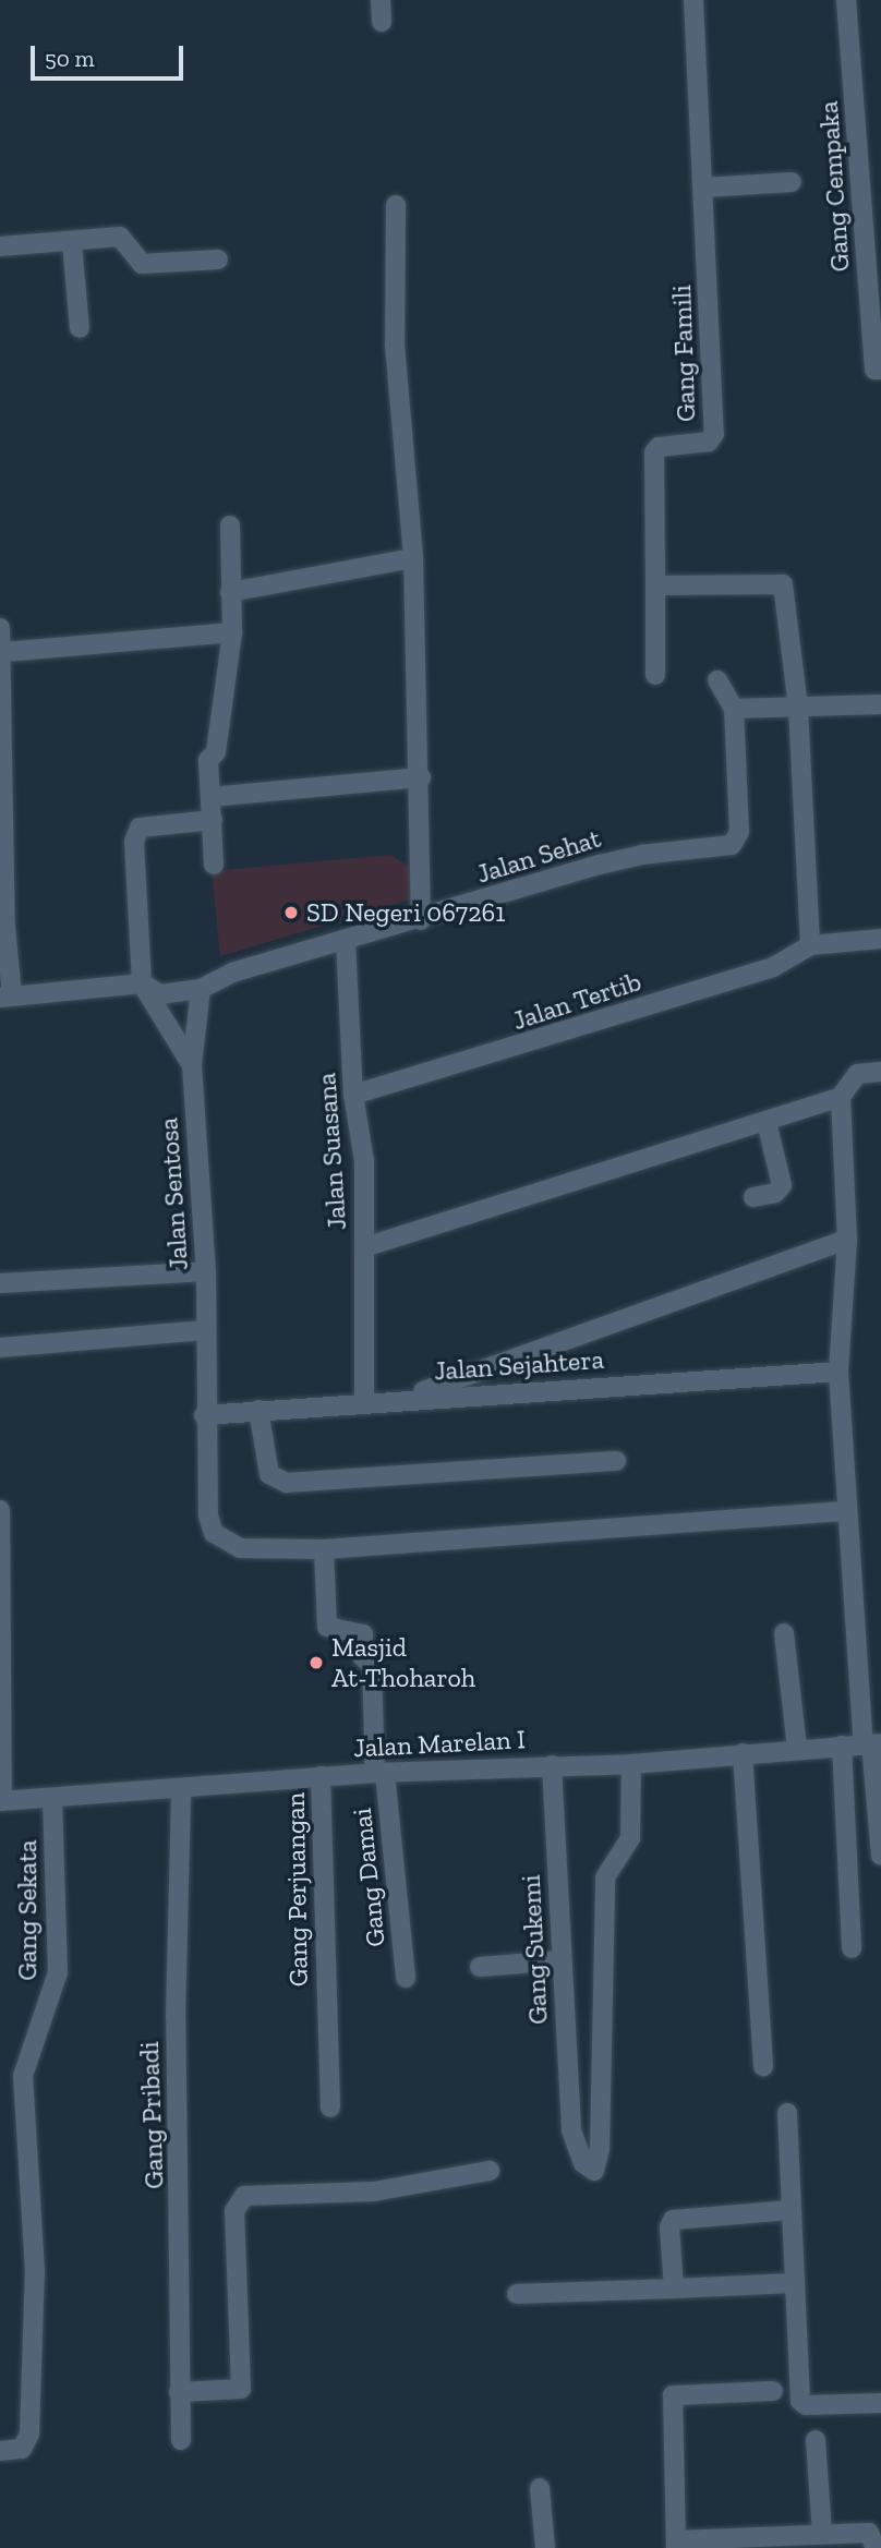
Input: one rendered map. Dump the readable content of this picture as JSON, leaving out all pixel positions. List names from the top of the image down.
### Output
{
  "streets": {
    "street": [
      "Gang Cempaka",
      "Gang Famili",
      "Jalan Sehat",
      "Jalan Tertib",
      "Jalan Suasana",
      "Jalan Sentosa",
      "Jalan Sejahtera",
      "Jalan Marelan I",
      "Gang Damai",
      "Gang Perjuangan",
      "Gang Sekata",
      "Gang Sukemi",
      "Gang Pribadi"
    ]
  },
  "crossings": [
    ["Jalan Sehat", "Jalan Suasana"],
    ["Jalan Sehat", "Jalan Sentosa"],
    ["Jalan Tertib", "Jalan Suasana"],
    ["Jalan Suasana", "Jalan Sejahtera"],
    ["Jalan Sentosa", "Jalan Sejahtera"],
    ["Jalan Sentosa", "Gang Damai"],
    ["Jalan Marelan I", "Gang Damai"],
    ["Jalan Marelan I", "Gang Perjuangan"],
    ["Jalan Marelan I", "Gang Sekata"],
    ["Jalan Marelan I", "Gang Sukemi"],
    ["Jalan Marelan I", "Gang Pribadi"]
  ],
  "places": ["SD Negeri 067261", "Masjid At-Thoharoh"],
  "scale_bar": "50 m"
}
